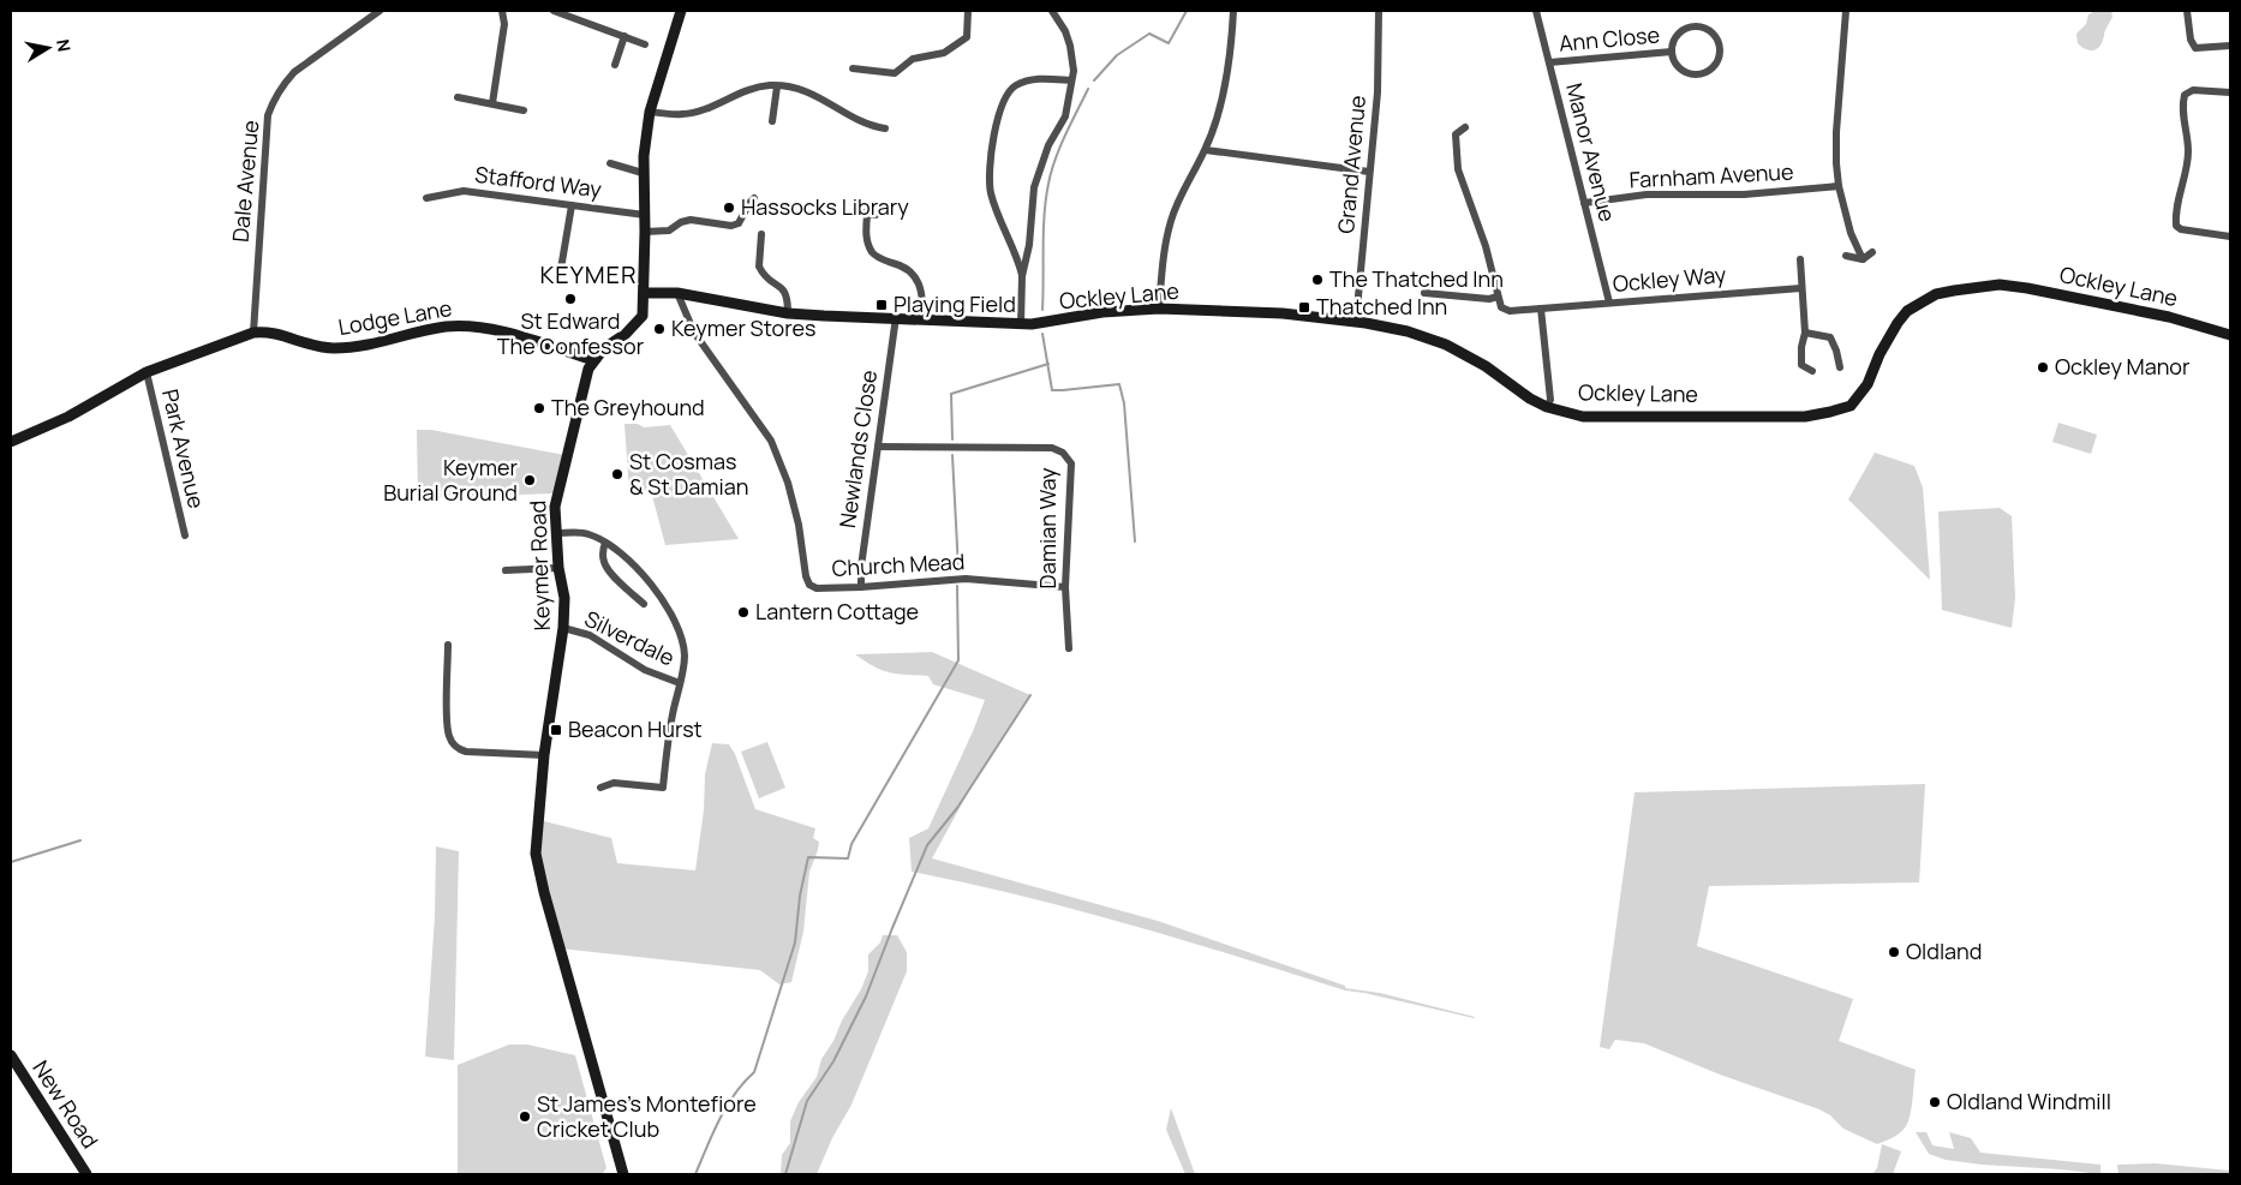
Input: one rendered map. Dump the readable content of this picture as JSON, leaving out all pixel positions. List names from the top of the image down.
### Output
{
  "streets": {
    "street": [
      "Ann Close",
      "Manor Avenue",
      "Grand Avenue",
      "Farnham Avenue",
      "Dale Avenue",
      "Stafford Way",
      "Ockley Way",
      "Ockley Lane",
      "Lodge Lane",
      "Park Avenue",
      "Newlands Close",
      "Damian Way",
      "Keymer Road",
      "Church Mead",
      "Silverdale",
      "New Road"
    ]
  },
  "crossings": [
    ["Ann Close", "Manor Avenue"],
    ["Manor Avenue", "Farnham Avenue"],
    ["Manor Avenue", "Ockley Way"],
    ["Grand Avenue", "Ockley Lane"],
    ["Dale Avenue", "Lodge Lane"],
    ["Stafford Way", "Keymer Road"],
    ["Ockley Lane", "Newlands Close"],
    ["Ockley Lane", "Keymer Road"],
    ["Ockley Lane", "Church Mead"],
    ["Lodge Lane", "Park Avenue"],
    ["Lodge Lane", "Keymer Road"],
    ["Newlands Close", "Damian Way"],
    ["Newlands Close", "Church Mead"],
    ["Damian Way", "Church Mead"],
    ["Keymer Road", "Silverdale"]
  ],
  "districts": ["KEYMER"],
  "places": {
    "other": [
      "Hassocks Library",
      "The Thatched Inn",
      "St Edward The Confessor",
      "Keymer Stores",
      "Ockley Manor",
      "The Greyhound",
      "St Cosmas & St Damian",
      "Keymer Burial Ground",
      "Lantern Cottage",
      "Oldland",
      "Oldland Windmill",
      "St James's Montefiore Cricket Club"
    ],
    "transit": ["Playing Field", "Thatched Inn", "Beacon Hurst"]
  },
  "north": "right"
}
